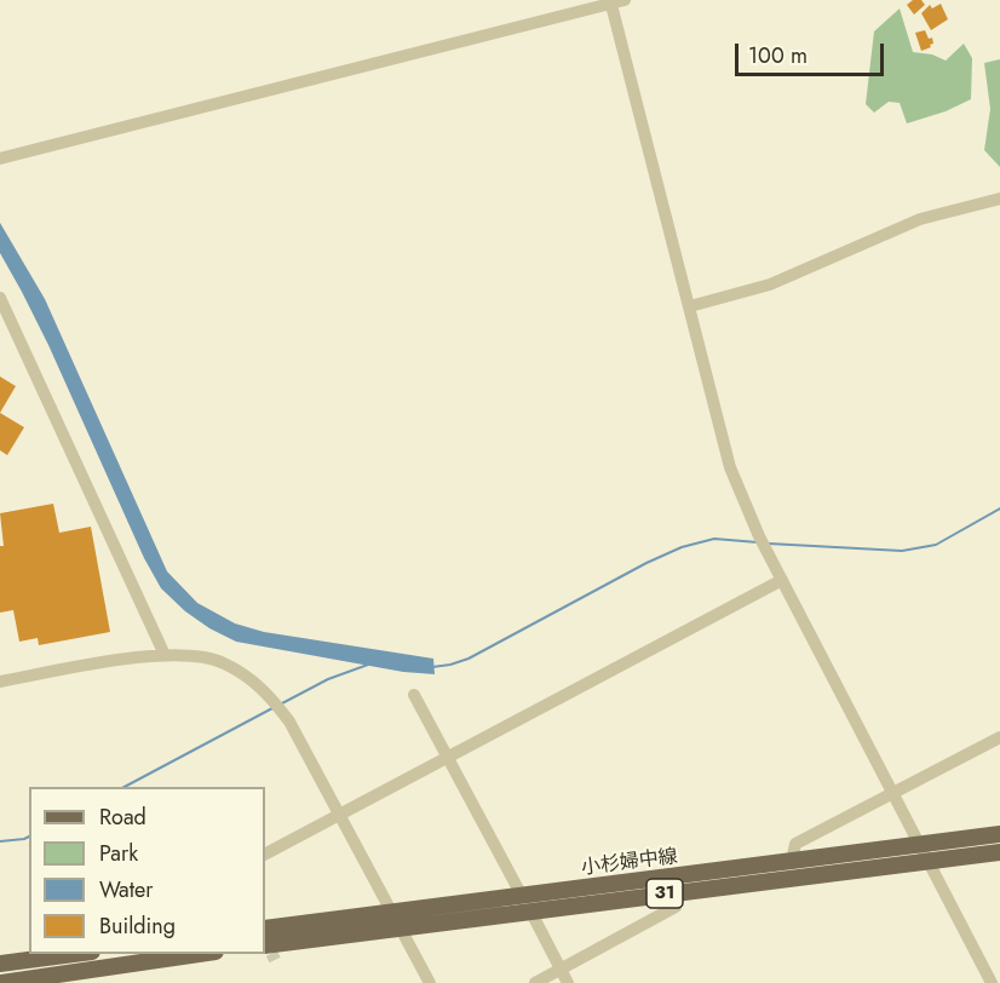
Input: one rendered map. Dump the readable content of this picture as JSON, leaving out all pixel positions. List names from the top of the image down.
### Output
{
  "streets": {
    "main road": ["小杉婦中線", "31"]
  },
  "legend": [
    "Road",
    "Park",
    "Water",
    "Building"
  ],
  "scale_bar": "100 m"
}
